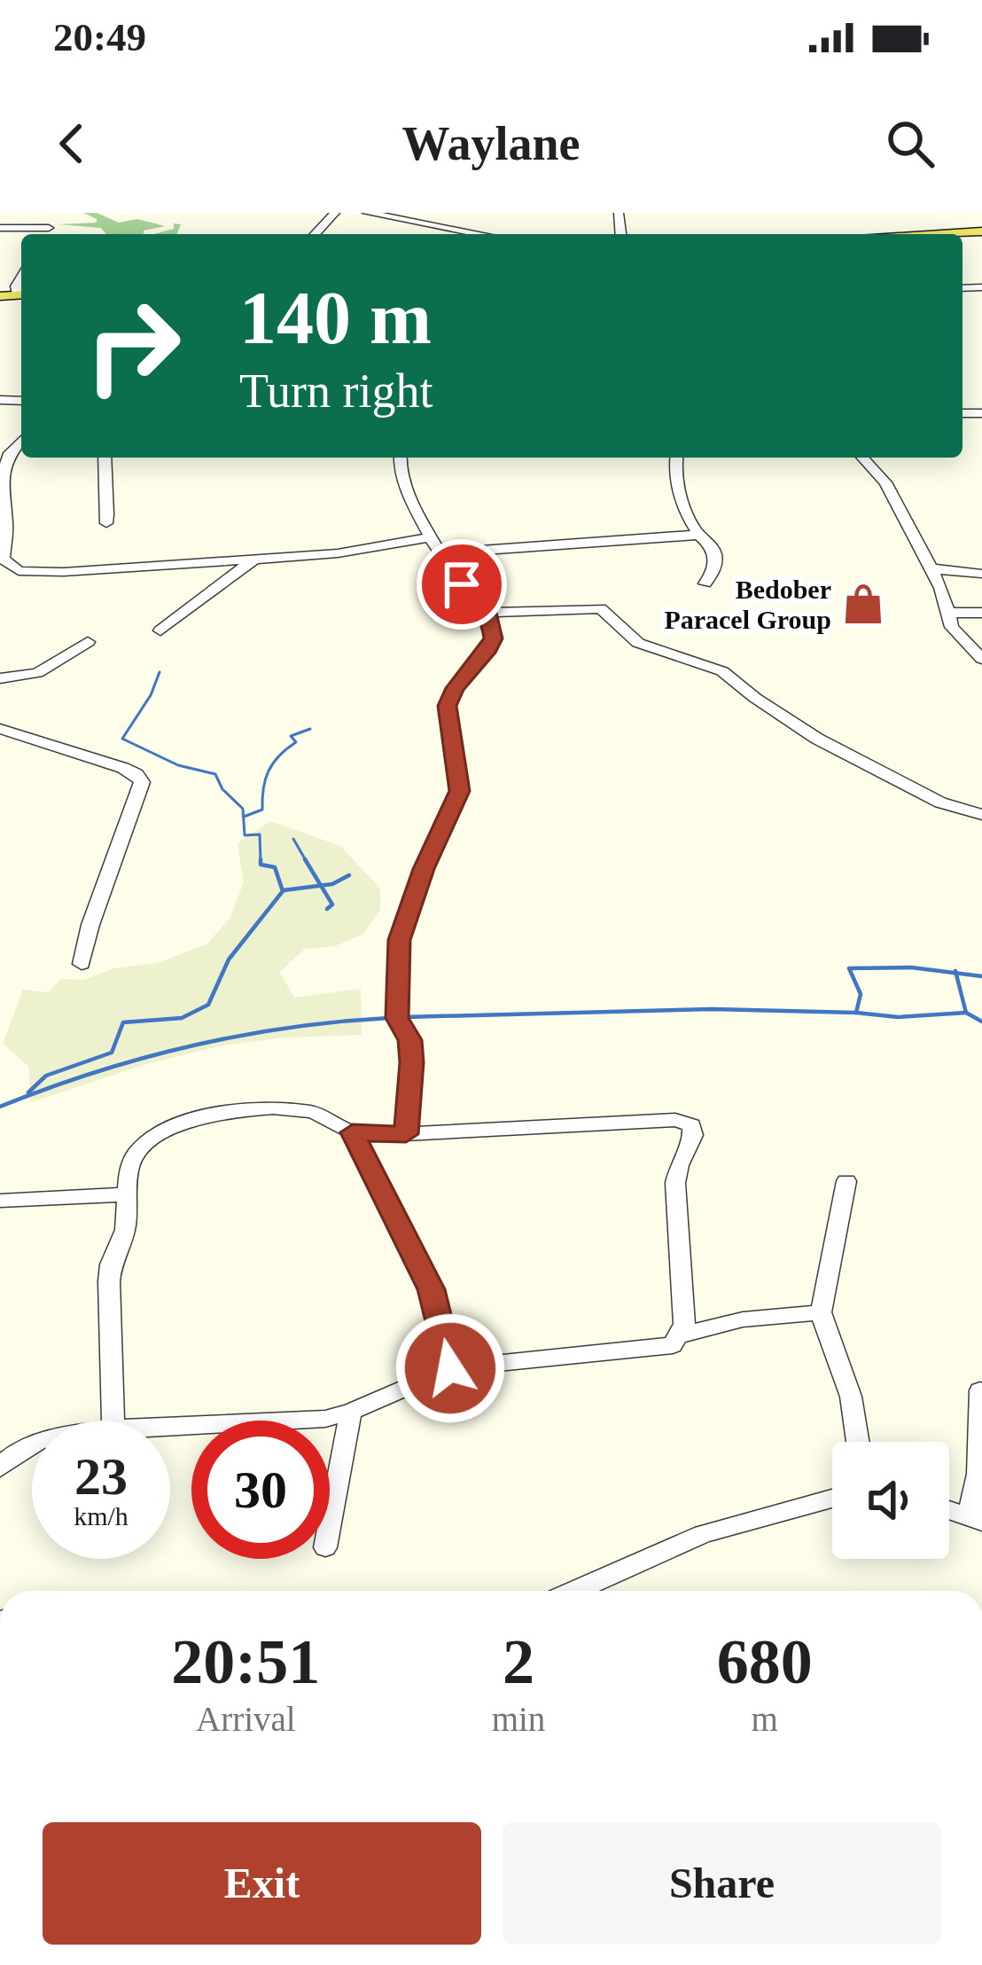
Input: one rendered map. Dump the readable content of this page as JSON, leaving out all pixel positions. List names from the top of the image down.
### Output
{
  "places": {
    "shop": ["Bedober Paracel Group"]
  },
  "page": {
    "status": "20:49",
    "header": "Waylane",
    "turn": ["140 m", "Turn right"],
    "speed": "23 km/h",
    "limit": "30",
    "eta": [
      "20:51",
      "Arrival",
      "2",
      "min",
      "680",
      "m"
    ],
    "buttons": ["Exit", "Share"]
  }
}
